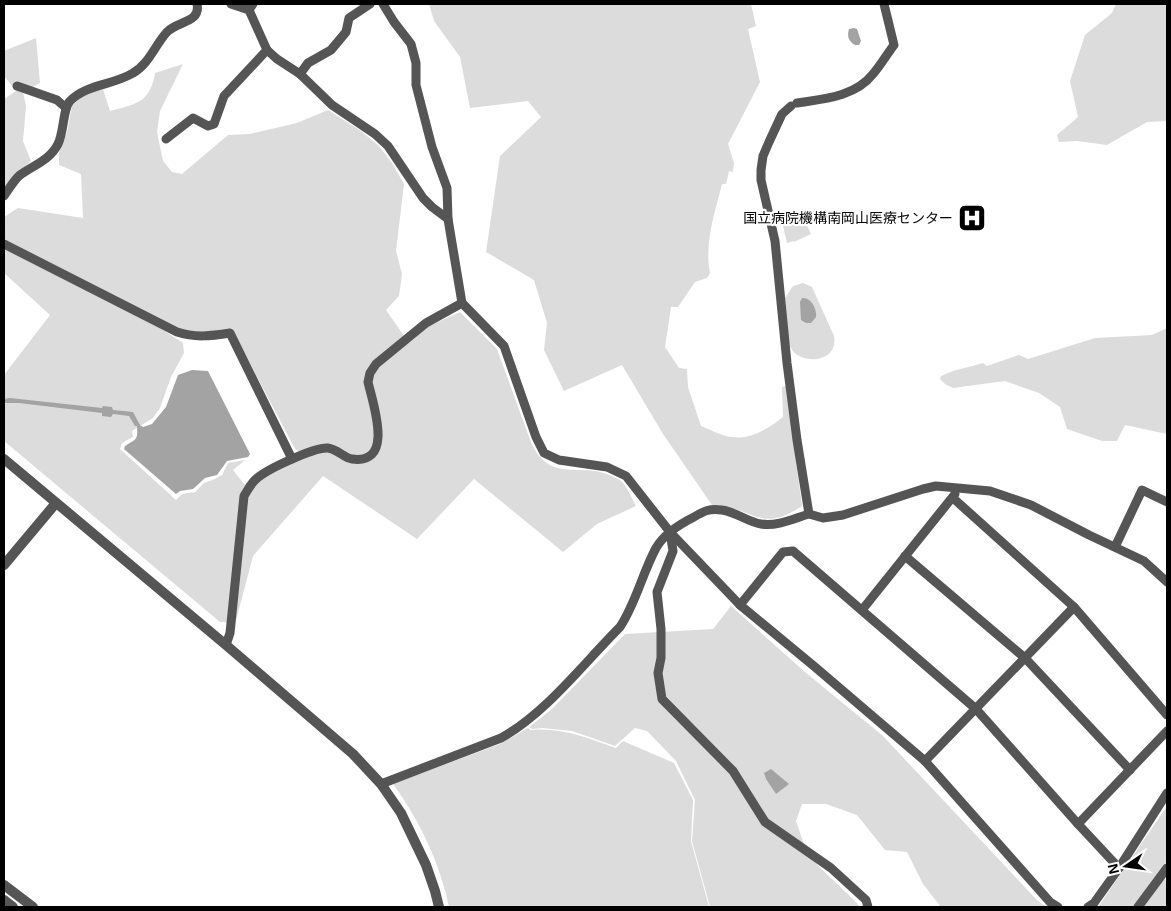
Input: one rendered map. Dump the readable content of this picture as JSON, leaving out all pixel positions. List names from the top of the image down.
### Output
{
  "places": {
    "hospital": ["国立病院機構南岡山医療センター"]
  },
  "north": "left"
}
